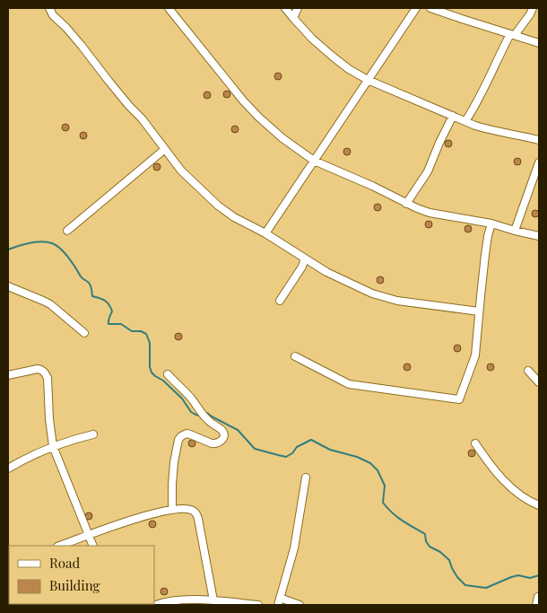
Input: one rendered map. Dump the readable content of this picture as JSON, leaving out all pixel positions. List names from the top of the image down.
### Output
{
  "legend": ["Road", "Building"]
}
